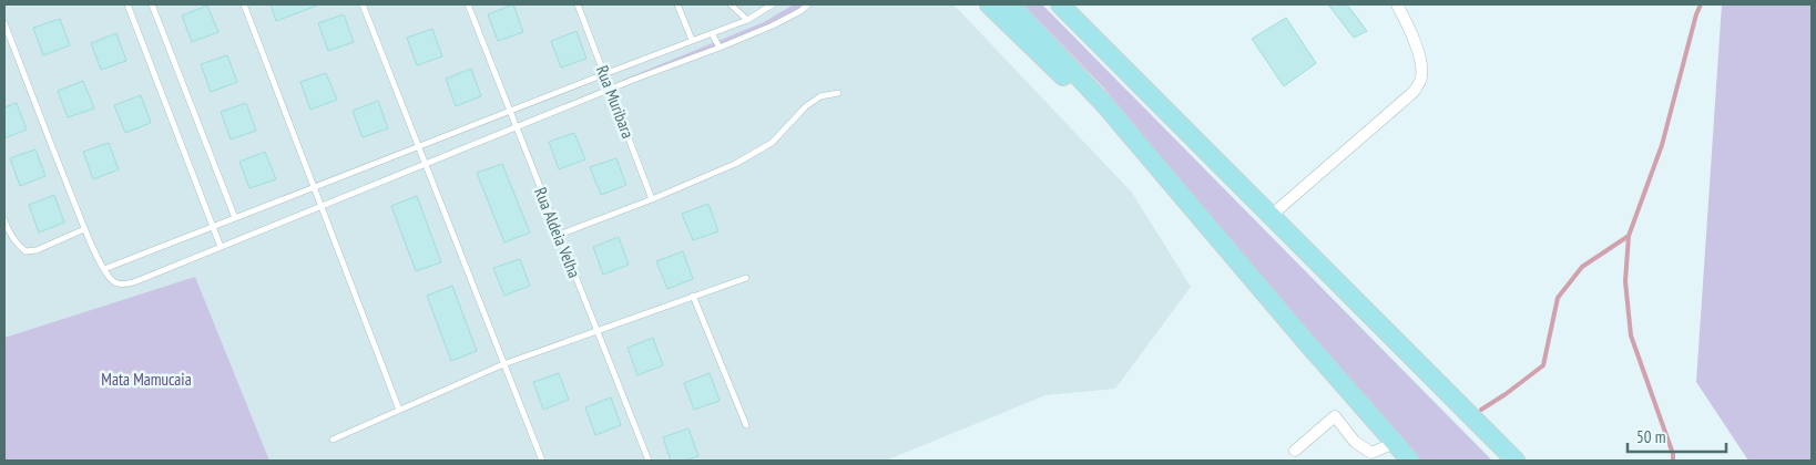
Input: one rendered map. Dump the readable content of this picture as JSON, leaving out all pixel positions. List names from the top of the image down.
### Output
{
  "streets": {
    "lane": ["Rua Muribara", "Rua Aldeia Velha"]
  },
  "parks": ["Mata Mamucaia"],
  "scale_bar": "50 m"
}
